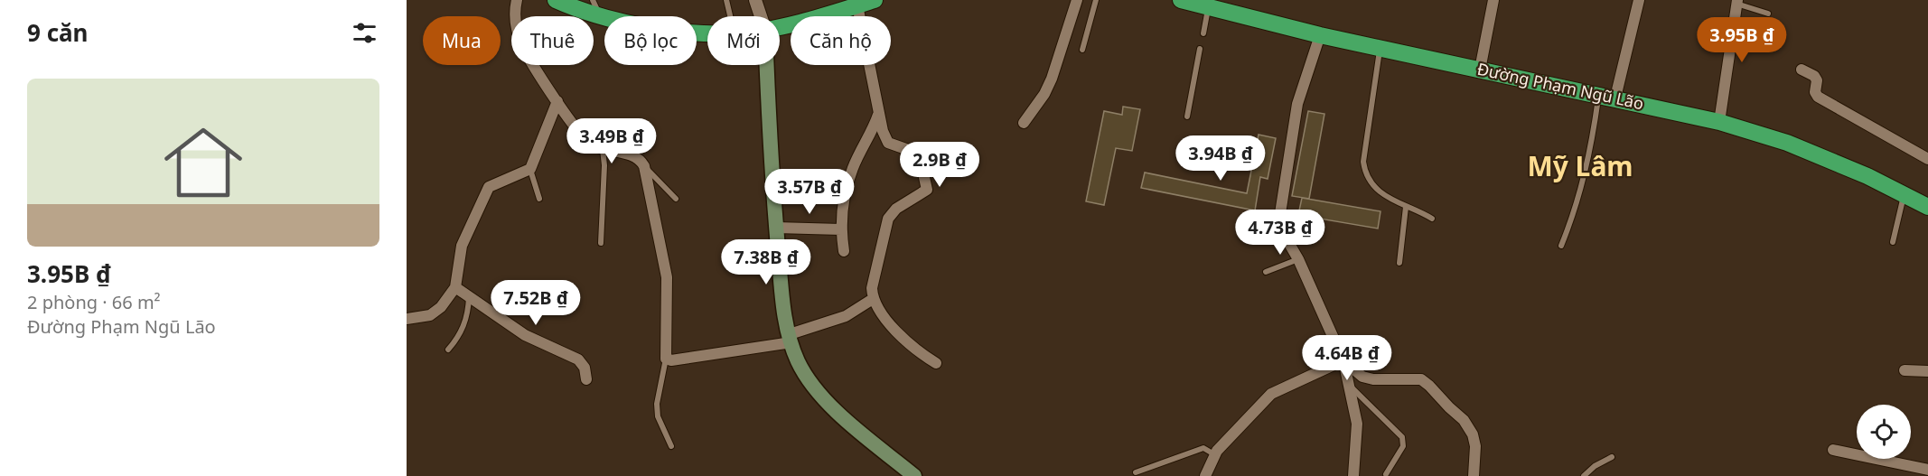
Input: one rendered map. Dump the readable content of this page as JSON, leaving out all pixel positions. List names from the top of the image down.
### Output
{
  "streets": {
    "highway": ["Đường Phạm Ngũ Lão"]
  },
  "districts": ["Mỹ Lâm"],
  "page": {
    "heading": "9 căn",
    "chip": [
      "Mua",
      "Thuê",
      "Bộ lọc",
      "Mới",
      "Căn hộ"
    ],
    "price": [
      "3.95B ₫",
      "3.49B ₫",
      "3.94B ₫",
      "2.9B ₫",
      "3.57B ₫",
      "4.73B ₫",
      "7.38B ₫",
      "7.52B ₫",
      "4.64B ₫"
    ],
    "list": [
      {
        "name": "3.95B ₫",
        "note": "2 phòng · 66 m² · Đường Phạm Ngũ Lão"
      }
    ]
  }
}
